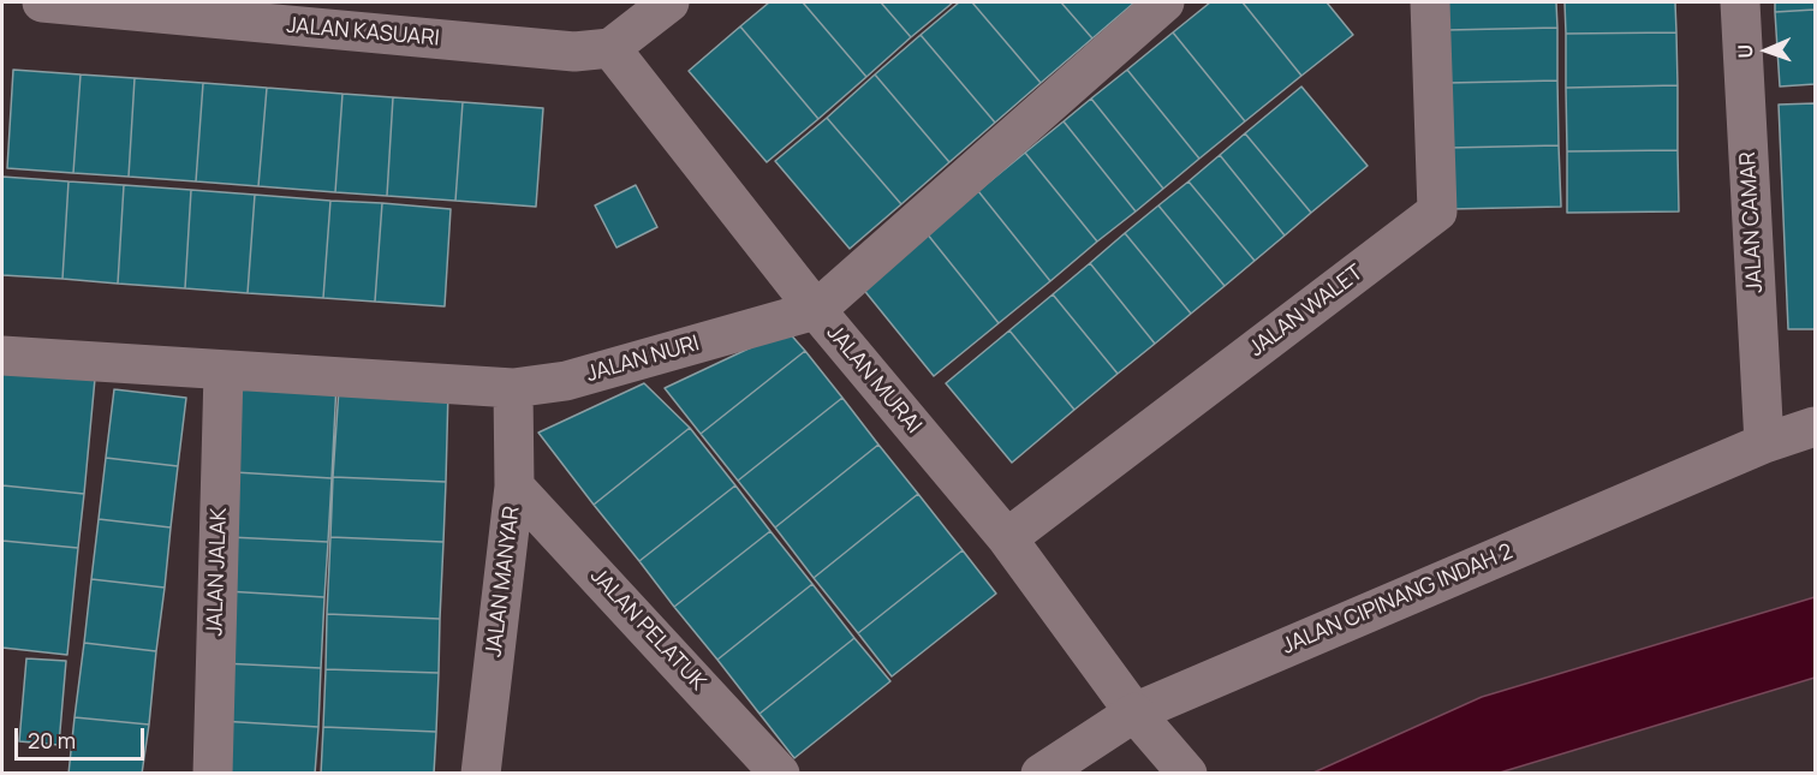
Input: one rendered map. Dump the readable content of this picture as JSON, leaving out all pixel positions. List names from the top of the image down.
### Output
{
  "streets": {
    "street": [
      "JALAN KASUARI",
      "JALAN CAMAR",
      "JALAN WALET",
      "JALAN NURI",
      "JALAN MURAI",
      "JALAN JALAK",
      "JALAN MANYAR",
      "JALAN CIPINANG INDAH 2",
      "JALAN PELATUK"
    ]
  },
  "crossings": [
    ["JALAN KASUARI", "JALAN MURAI"],
    ["JALAN CAMAR", "JALAN CIPINANG INDAH 2"],
    ["JALAN WALET", "JALAN MURAI"],
    ["JALAN NURI", "JALAN MURAI"],
    ["JALAN NURI", "JALAN JALAK"],
    ["JALAN NURI", "JALAN MANYAR"],
    ["JALAN MURAI", "JALAN CIPINANG INDAH 2"],
    ["JALAN MANYAR", "JALAN PELATUK"]
  ],
  "scale_bar": "20 m",
  "north": "left"
}
